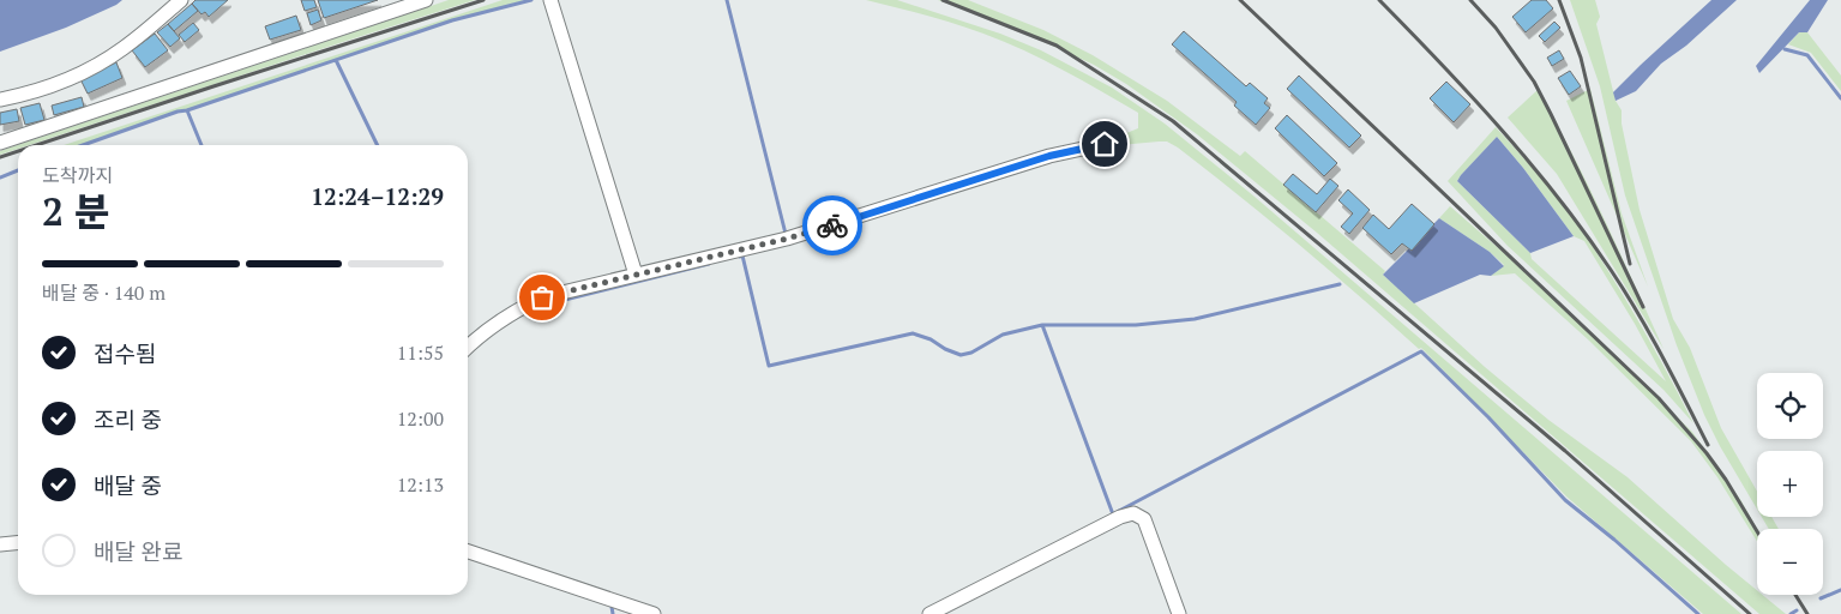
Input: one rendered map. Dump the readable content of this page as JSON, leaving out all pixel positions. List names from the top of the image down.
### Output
{
  "page": {
    "heading": ["2 분", "도착까지", "12:24–12:29"],
    "bar": "배달 중 · 140 m",
    "list": [
      ["접수됨", "11:55"],
      ["조리 중", "12:00"],
      ["배달 중", "12:13"],
      "배달 완료"
    ],
    "map_buttons": ["+", "−"]
  }
}
